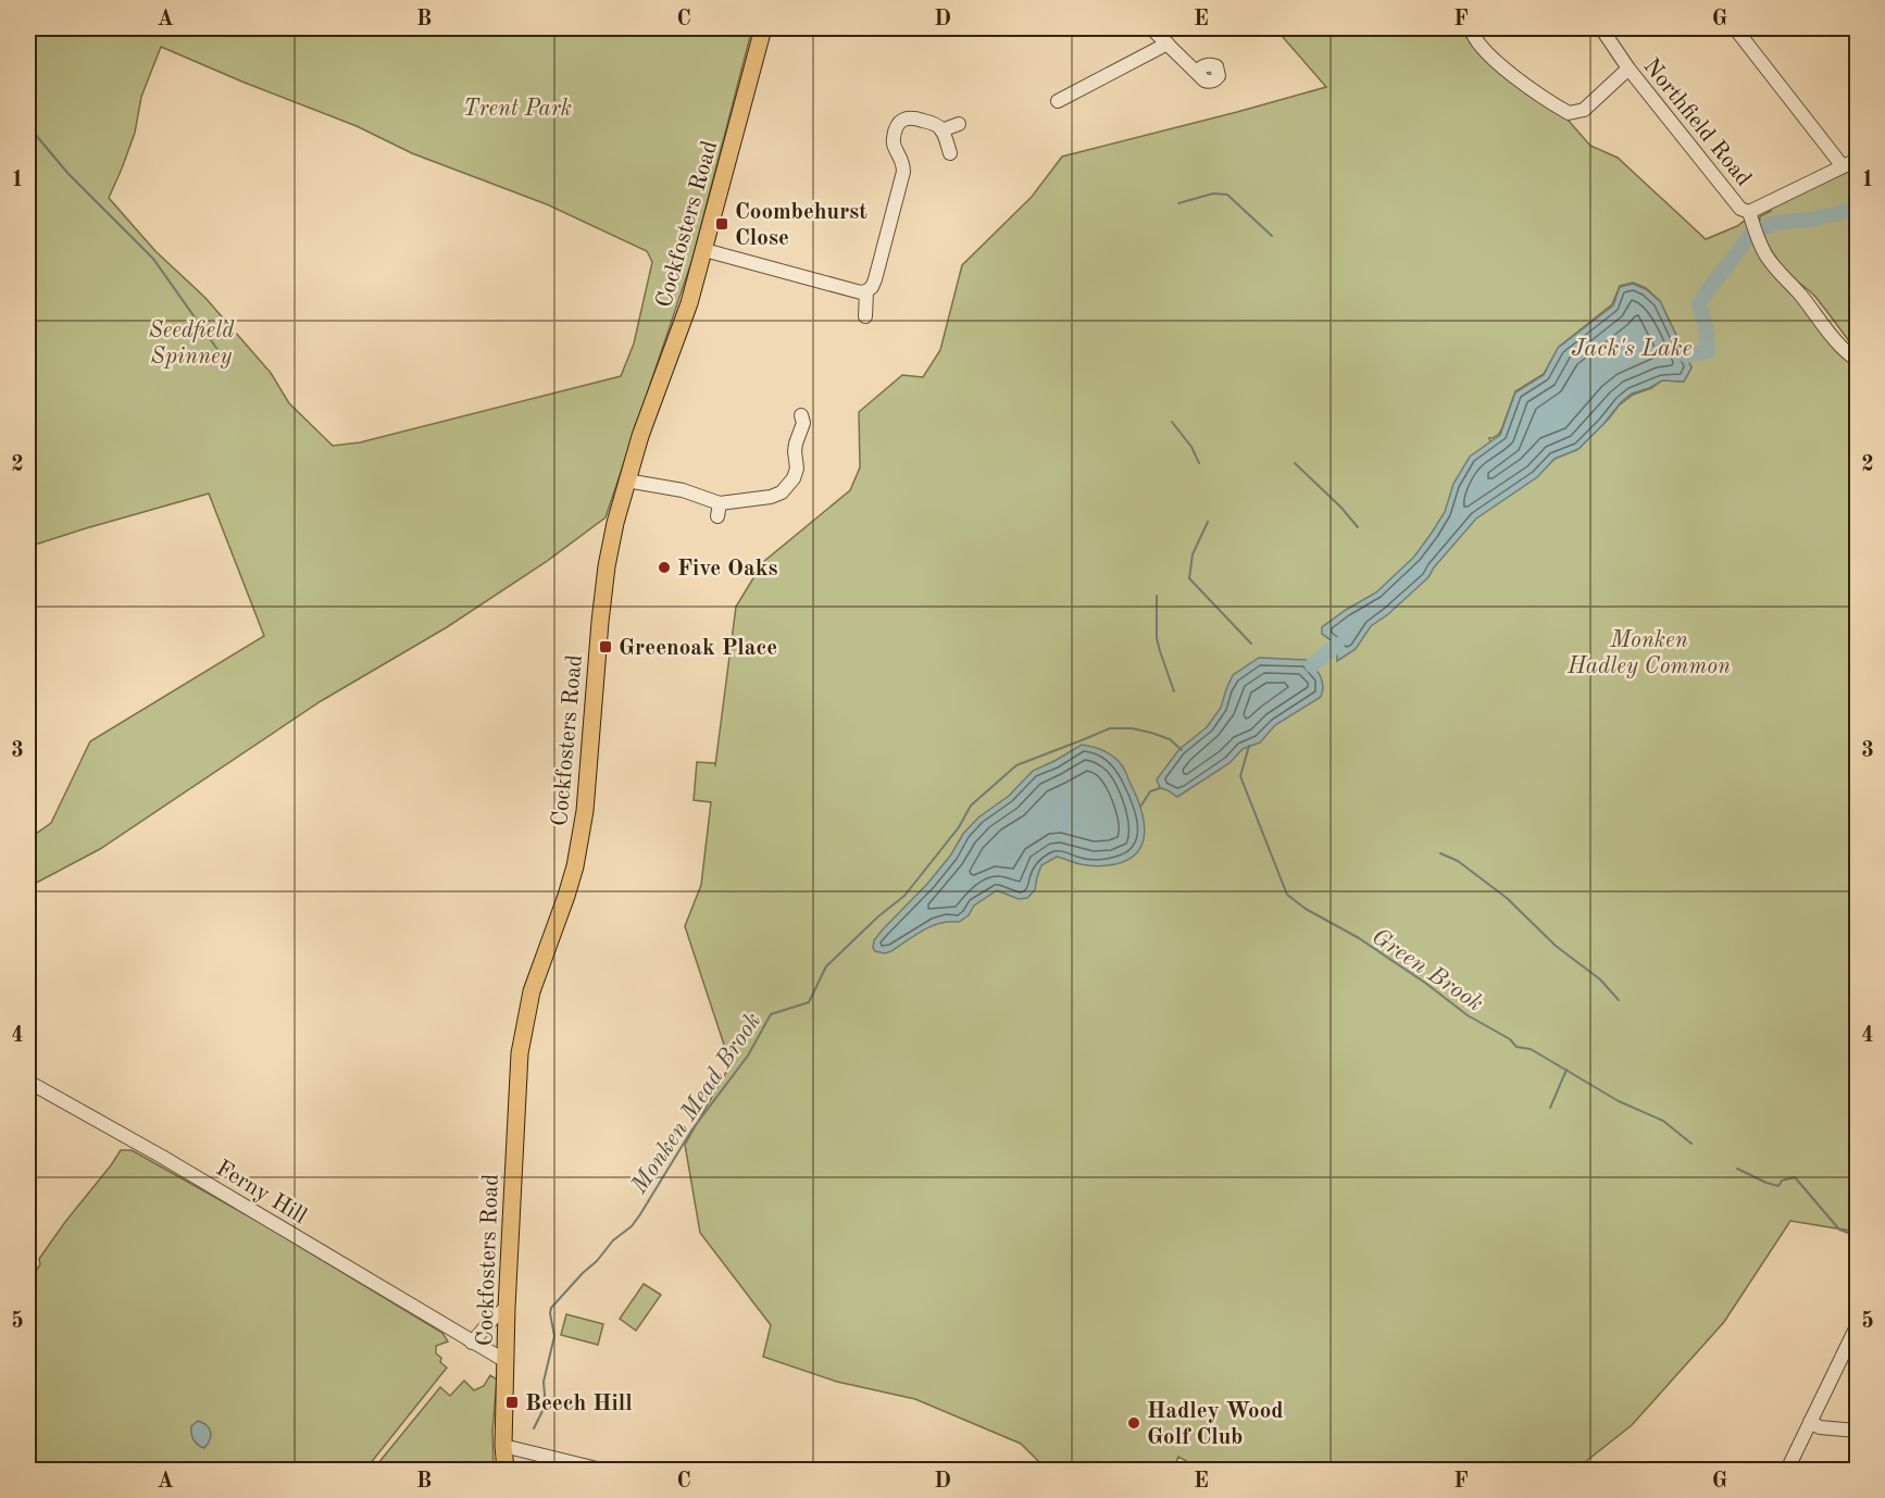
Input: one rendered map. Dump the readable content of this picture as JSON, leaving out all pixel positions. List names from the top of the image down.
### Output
{
  "streets": {
    "main road": ["Cockfosters Road"],
    "street": ["Northfield Road", "Ferny Hill"]
  },
  "crossings": [
    ["Cockfosters Road", "Ferny Hill"]
  ],
  "water": ["Jack's Lake", "Green Brook", "Monken Mead Brook"],
  "parks": ["Trent Park", "Seedfield Spinney", "Monken Hadley Common"],
  "places": {
    "transit": ["Coombehurst Close", "Greenoak Place", "Beech Hill"],
    "other": ["Five Oaks", "Hadley Wood Golf Club"]
  },
  "grid": {
    "columns": [
      "A",
      "B",
      "C",
      "D",
      "E",
      "F",
      "G"
    ],
    "rows": [
      "1",
      "2",
      "3",
      "4",
      "5"
    ]
  }
}
